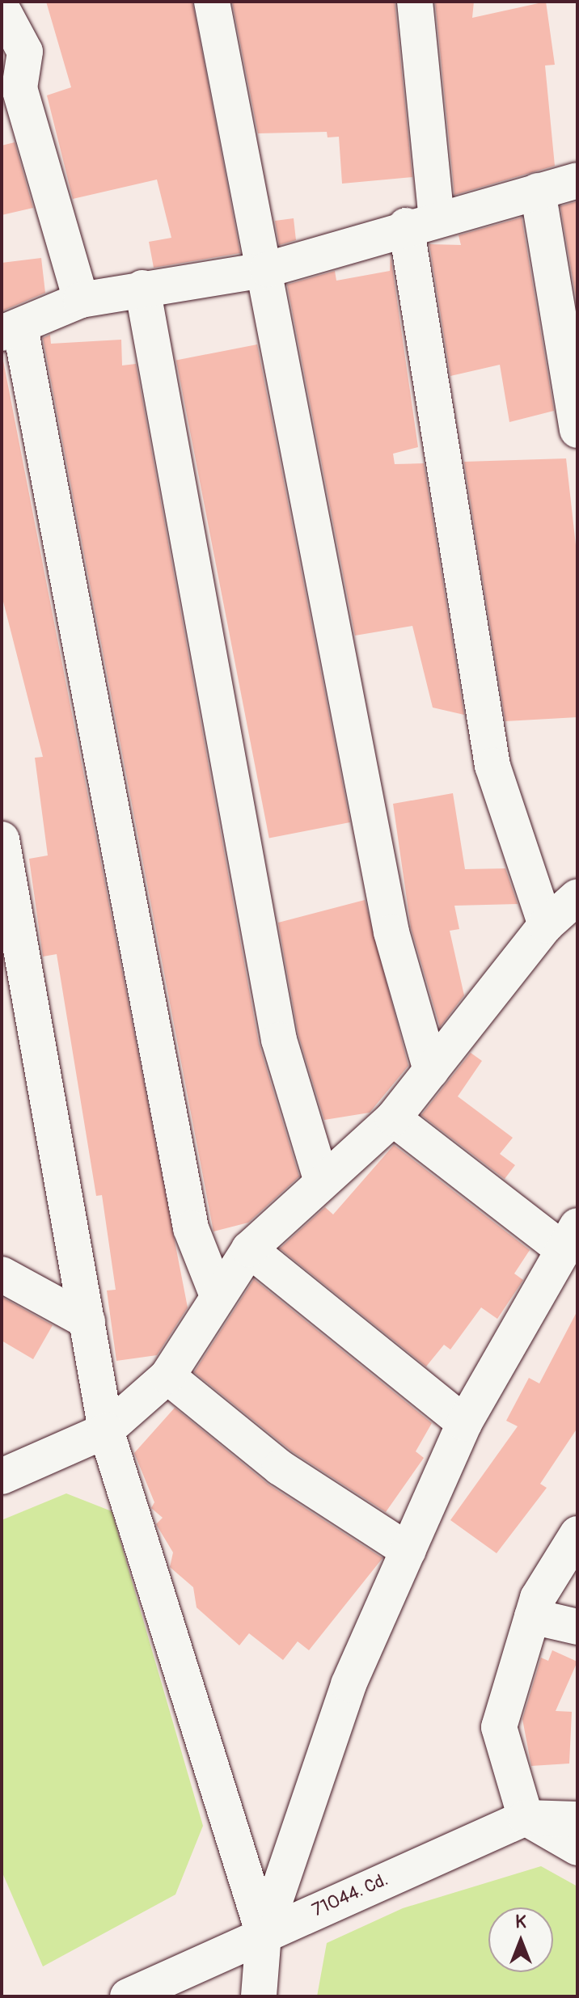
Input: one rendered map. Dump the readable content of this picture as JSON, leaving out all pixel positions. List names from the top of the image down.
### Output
{
  "streets": {
    "street": ["71044. Cd."]
  },
  "north": "top"
}
